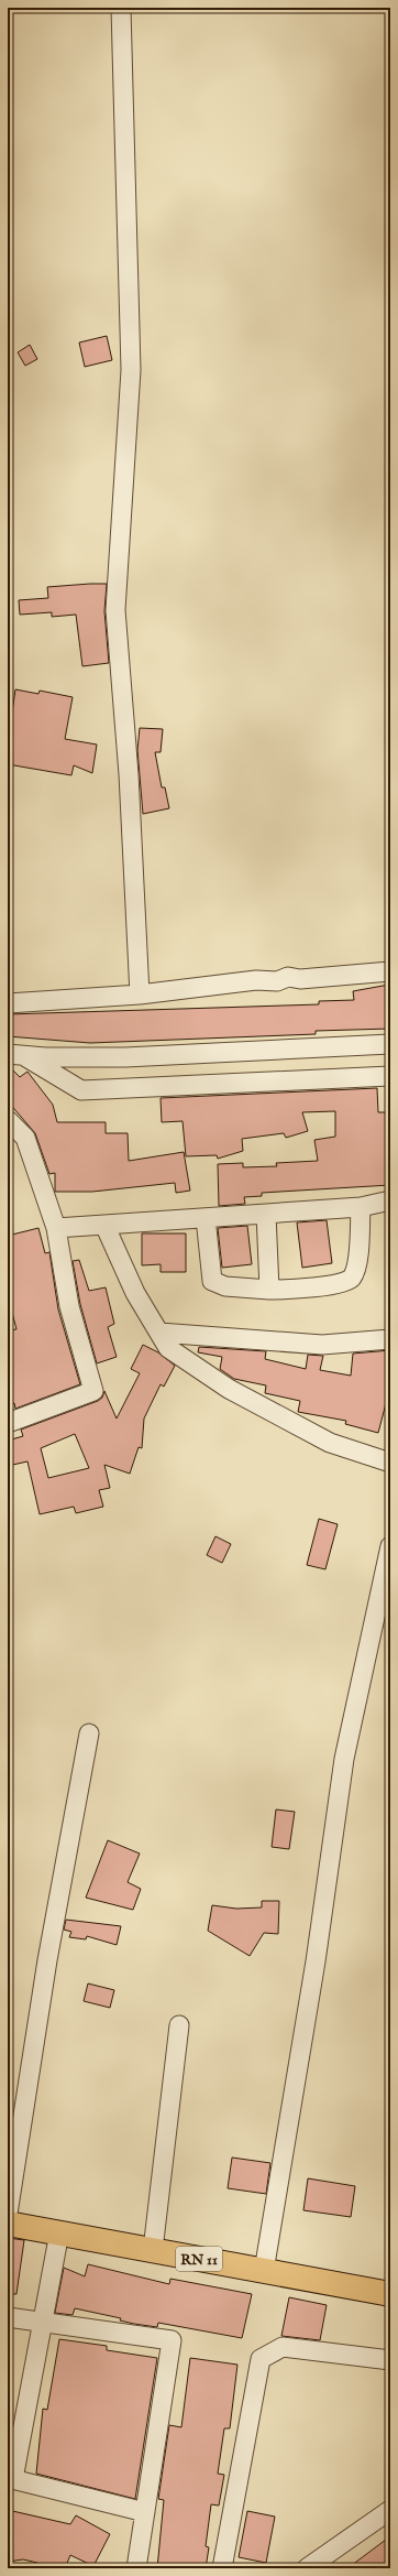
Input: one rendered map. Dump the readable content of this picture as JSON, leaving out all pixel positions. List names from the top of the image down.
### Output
{
  "streets": {
    "highway": ["RN 11"]
  }
}
